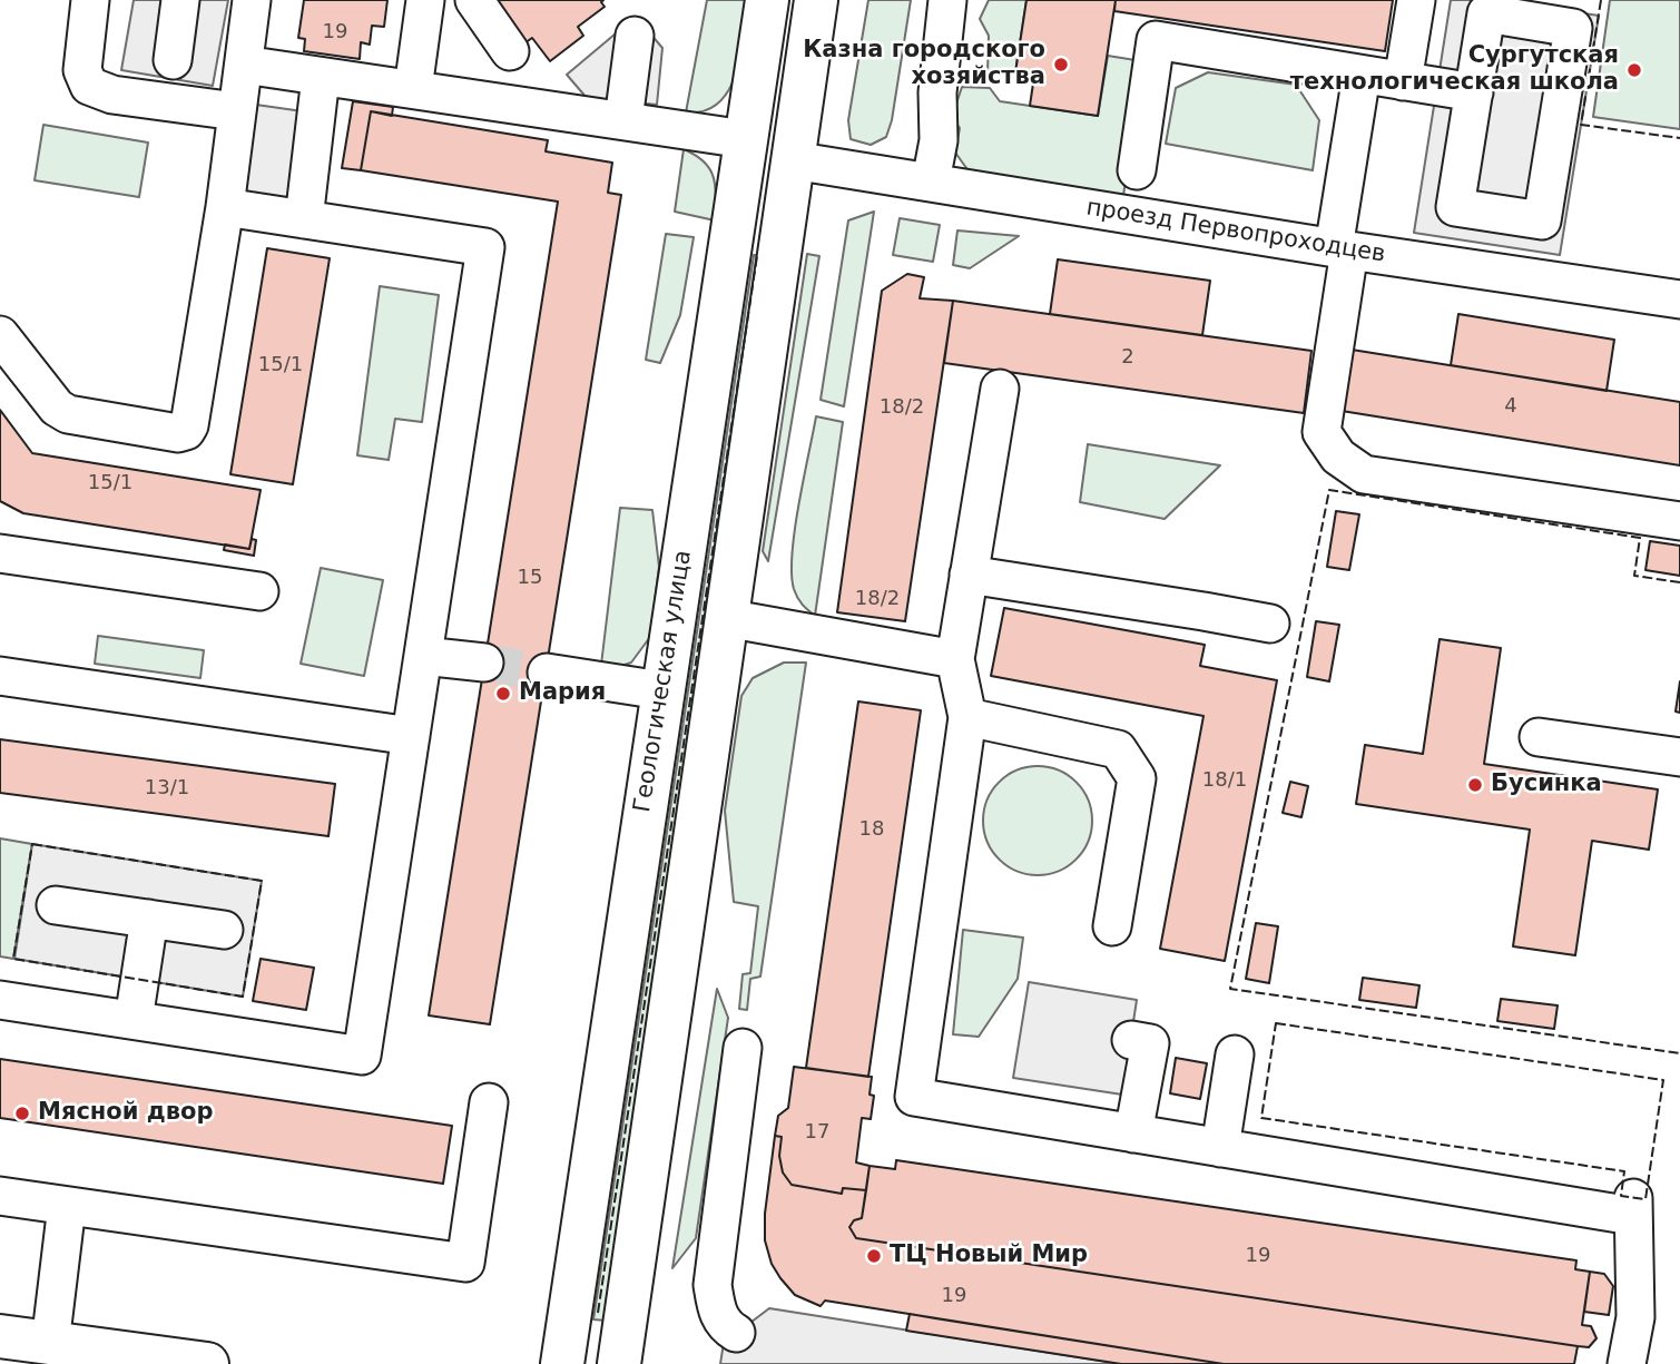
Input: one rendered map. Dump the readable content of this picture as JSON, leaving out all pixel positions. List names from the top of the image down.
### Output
{
  "streets": {
    "main road": ["Геологическая улица"],
    "street": ["проезд Первопроходцев"]
  },
  "places": [
    "Казна городского хозяйства",
    "Сургутская технологическая школа",
    "Мария",
    "Бусинка",
    "Мясной двор",
    "ТЦ Новый Мир"
  ],
  "house_numbers": [
    "19",
    "2",
    "15/1",
    "4",
    "18/2",
    "15/1",
    "15",
    "18/2",
    "18/1",
    "13/1",
    "18",
    "17",
    "19",
    "19"
  ]
}
